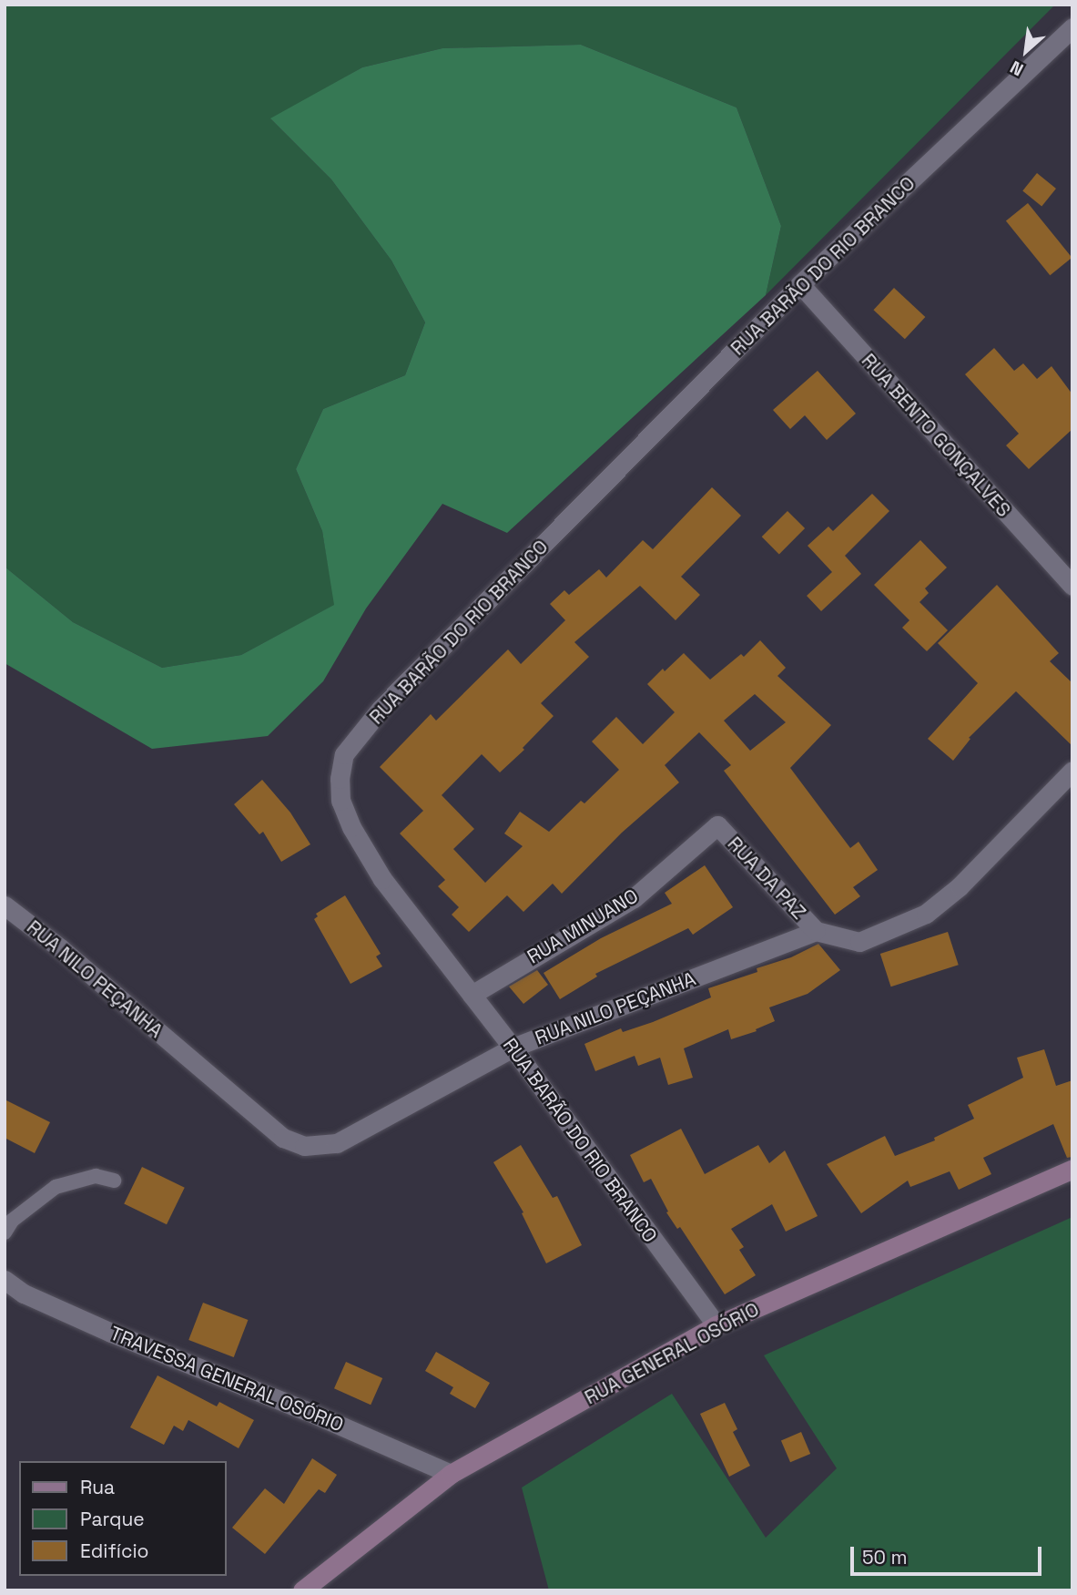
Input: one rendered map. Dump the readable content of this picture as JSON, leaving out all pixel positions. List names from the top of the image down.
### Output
{
  "streets": {
    "street": [
      "RUA BARÃO DO RIO BRANCO",
      "RUA BENTO GONÇALVES",
      "RUA DA PAZ",
      "RUA MINUANO",
      "RUA NILO PEÇANHA",
      "RUA GENERAL OSÓRIO",
      "TRAVESSA GENERAL OSÓRIO"
    ]
  },
  "crossings": [
    ["RUA BARÃO DO RIO BRANCO", "RUA BENTO GONÇALVES"],
    ["RUA BARÃO DO RIO BRANCO", "RUA MINUANO"],
    ["RUA BARÃO DO RIO BRANCO", "RUA NILO PEÇANHA"],
    ["RUA BARÃO DO RIO BRANCO", "RUA GENERAL OSÓRIO"],
    ["RUA DA PAZ", "RUA MINUANO"],
    ["RUA DA PAZ", "RUA NILO PEÇANHA"],
    ["RUA GENERAL OSÓRIO", "TRAVESSA GENERAL OSÓRIO"]
  ],
  "legend": ["Rua", "Parque", "Edifício"],
  "scale_bar": "50 m",
  "north": "bottom left"
}
